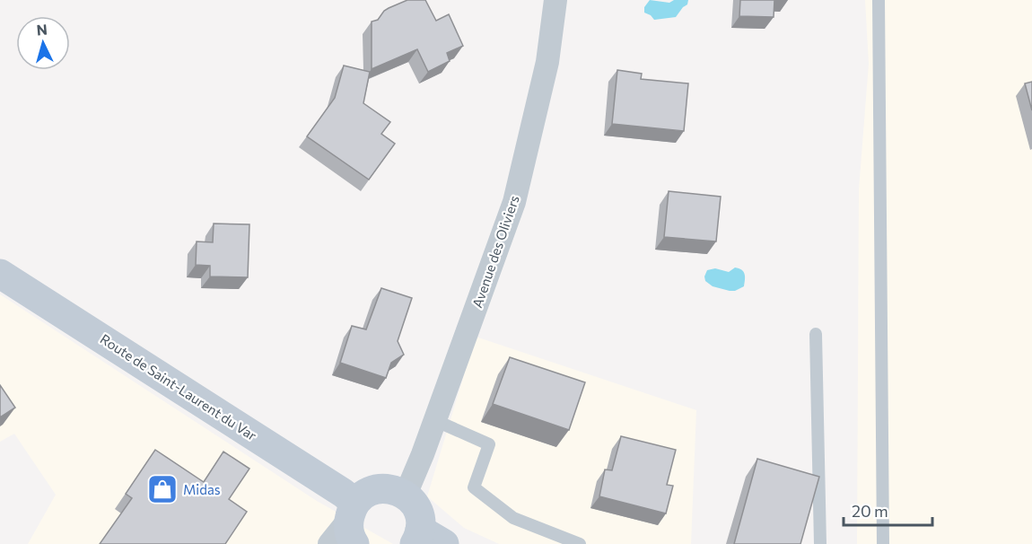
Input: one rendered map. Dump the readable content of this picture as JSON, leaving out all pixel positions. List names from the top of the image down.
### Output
{
  "streets": {
    "main road": ["Route de Saint-Laurent du Var"],
    "street": ["Avenue des Oliviers"]
  },
  "places": {
    "shop": ["Midas"]
  },
  "scale_bar": "20 m",
  "north": "top"
}
